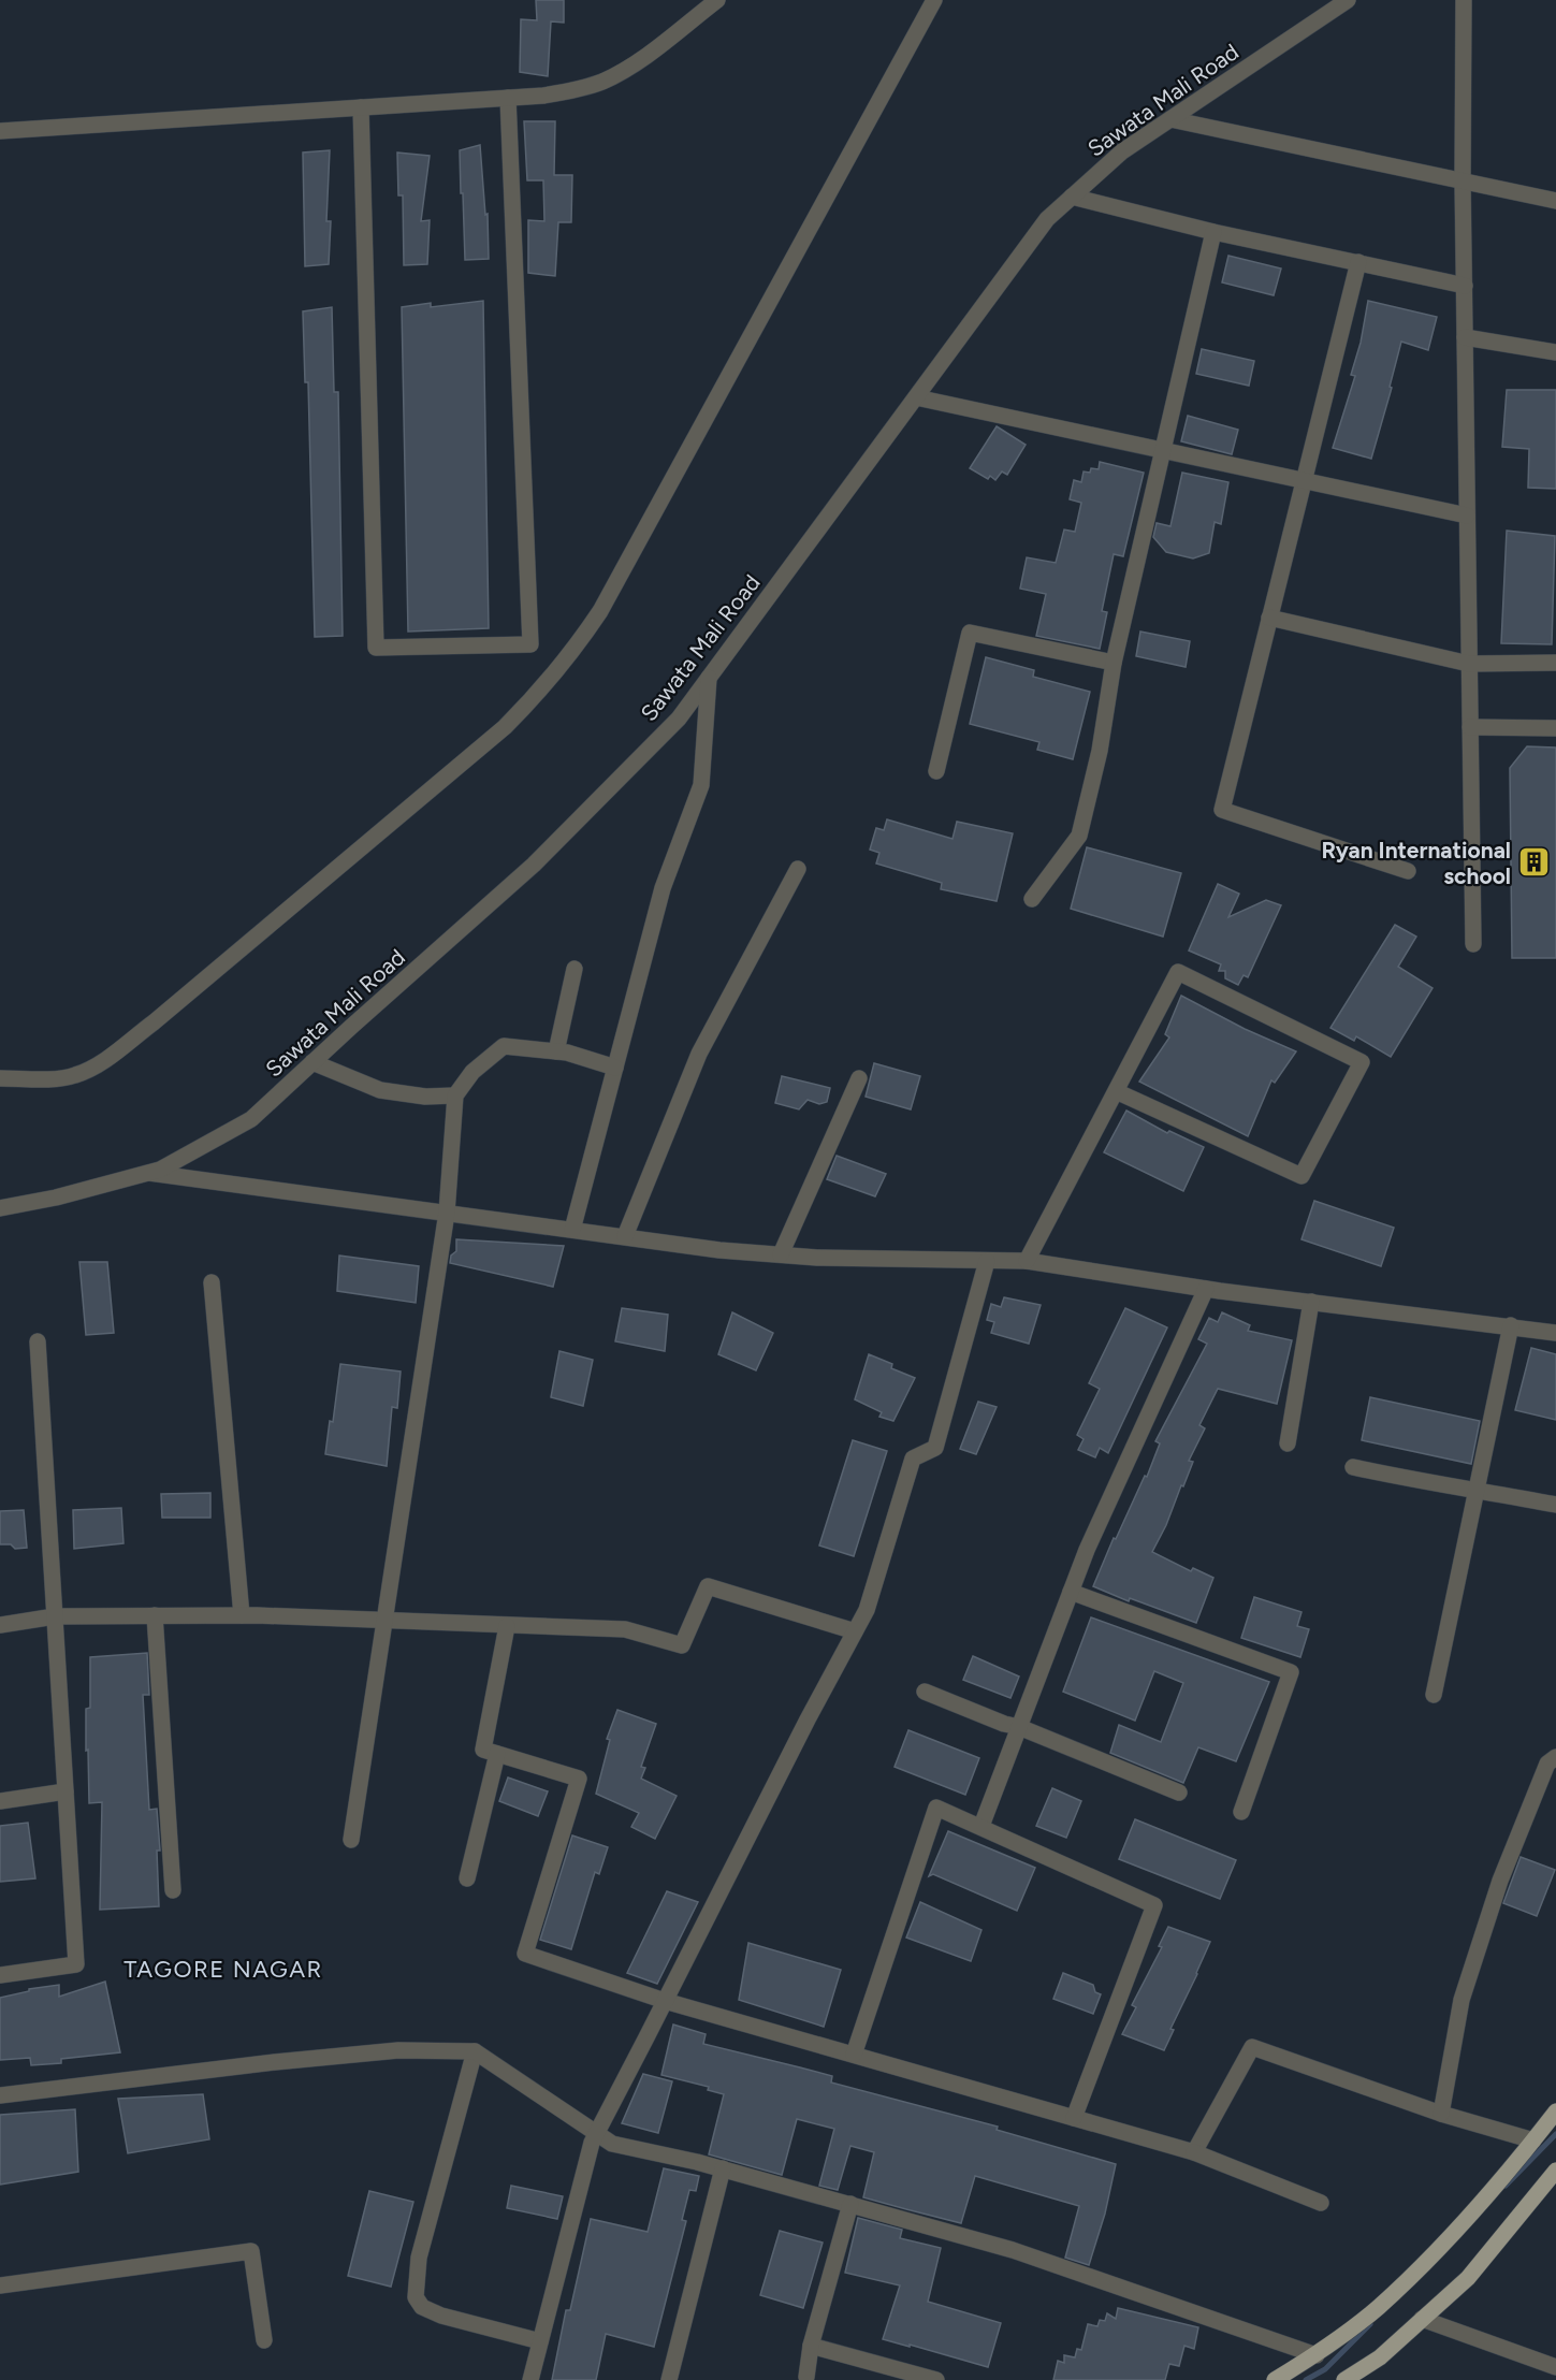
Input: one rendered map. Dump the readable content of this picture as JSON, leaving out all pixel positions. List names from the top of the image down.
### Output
{
  "streets": {
    "street": ["Sawata Mali Road"]
  },
  "districts": ["TAGORE NAGAR"],
  "places": {
    "building": ["Ryan International school"]
  }
}
